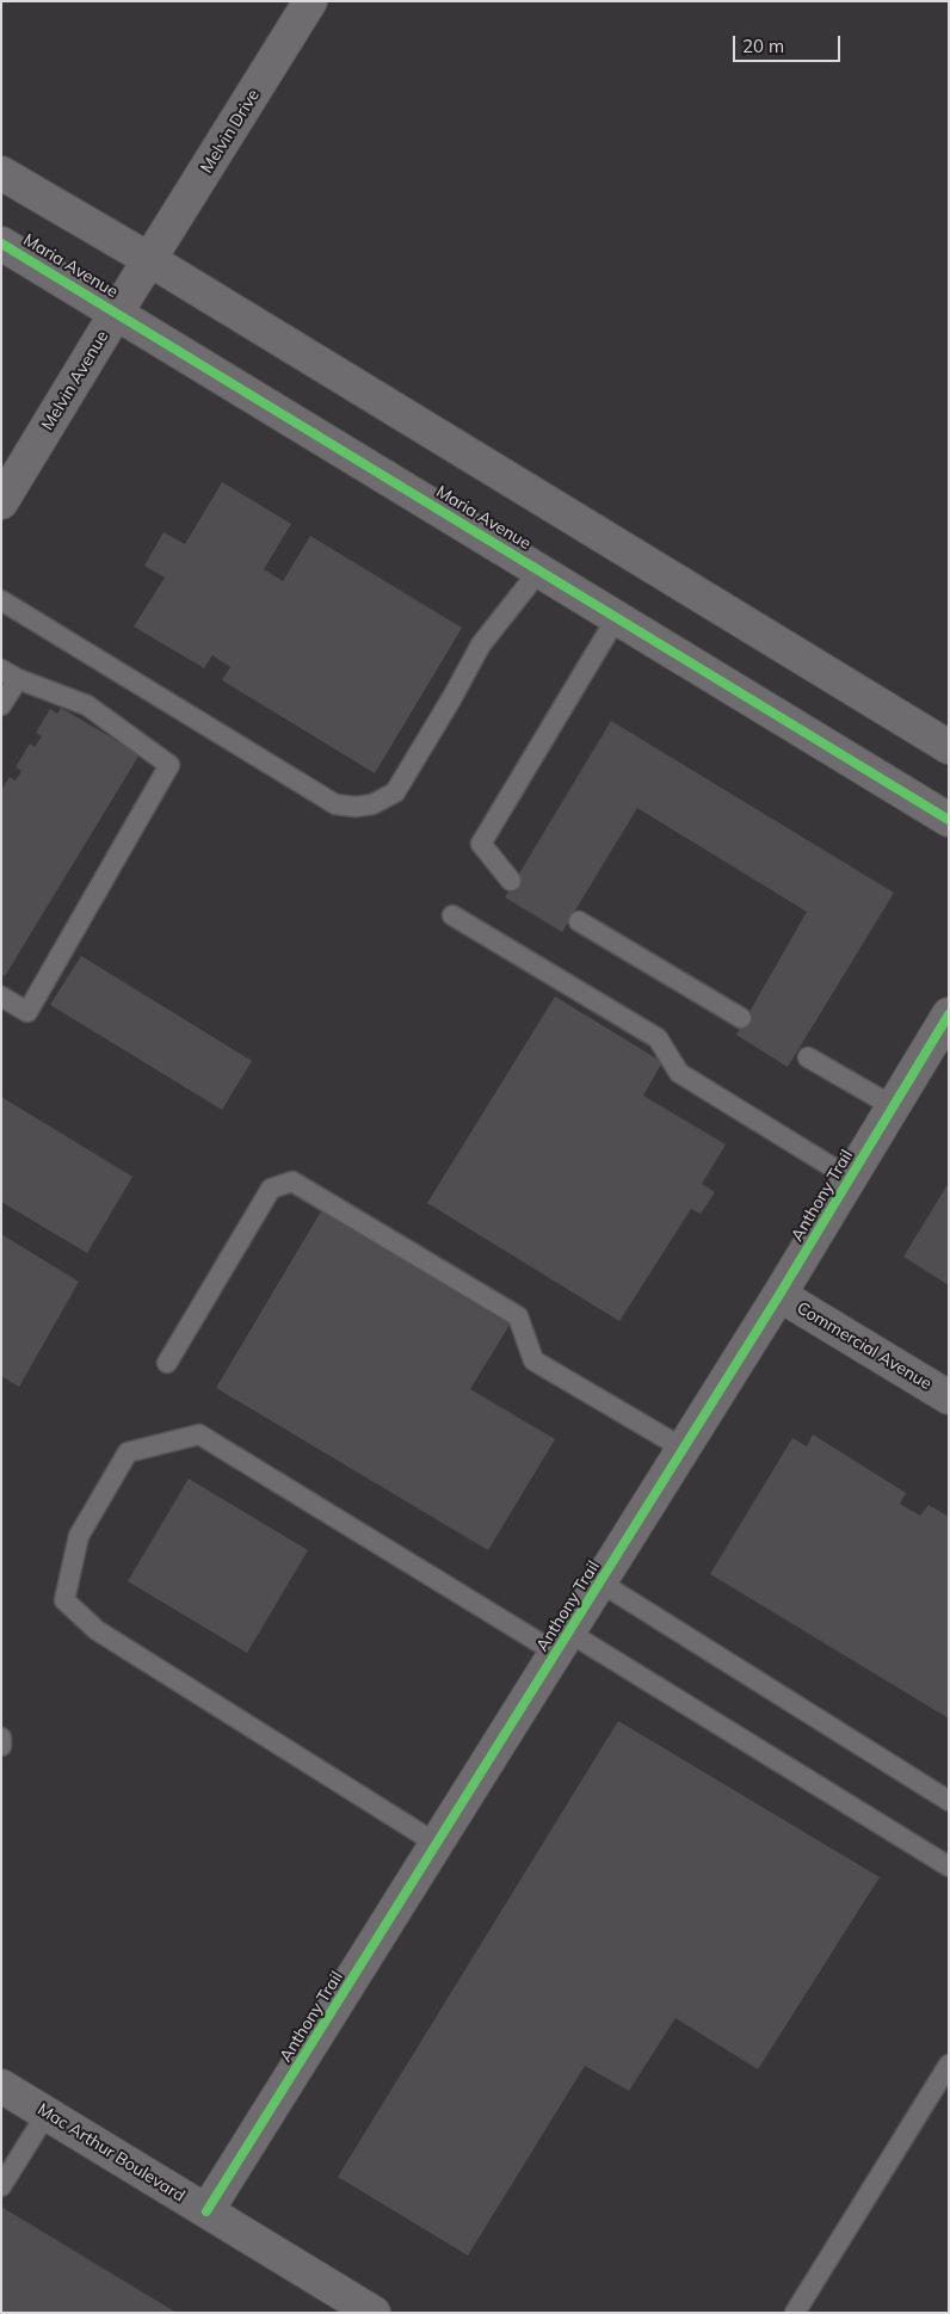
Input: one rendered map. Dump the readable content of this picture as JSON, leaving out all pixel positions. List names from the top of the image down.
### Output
{
  "streets": {
    "street": [
      "Melvin Drive",
      "Maria Avenue",
      "Melvin Avenue",
      "Anthony Trail",
      "Commercial Avenue",
      "Mac Arthur Boulevard"
    ]
  },
  "crossings": [
    ["Melvin Drive", "Melvin Avenue"],
    ["Maria Avenue", "Melvin Avenue"],
    ["Anthony Trail", "Commercial Avenue"],
    ["Anthony Trail", "Mac Arthur Boulevard"]
  ],
  "scale_bar": "20 m"
}
